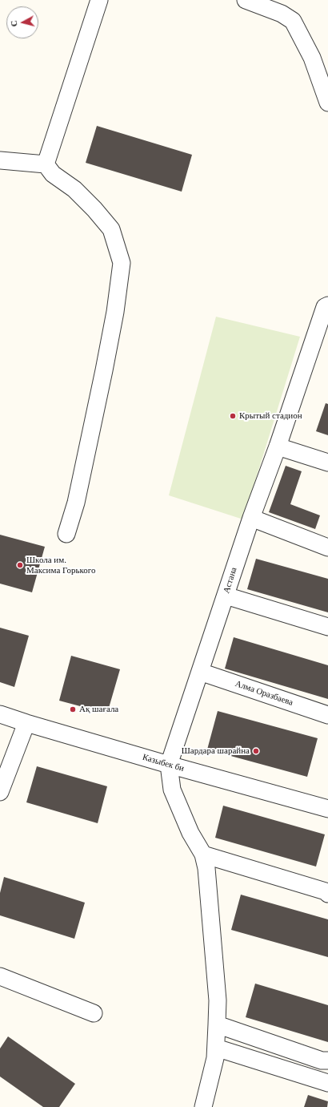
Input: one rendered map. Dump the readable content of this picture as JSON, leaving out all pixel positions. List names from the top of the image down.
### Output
{
  "streets": {
    "street": ["Астана", "Алма Оразбаева", "Казыбек би"]
  },
  "crossings": [
    ["Астана", "Алма Оразбаева"],
    ["Астана", "Казыбек би"]
  ],
  "places": [
    "Крытый стадион",
    "Школа им. Максима Горького",
    "Ақ шағала",
    "Шардара шарайна"
  ],
  "north": "left"
}
